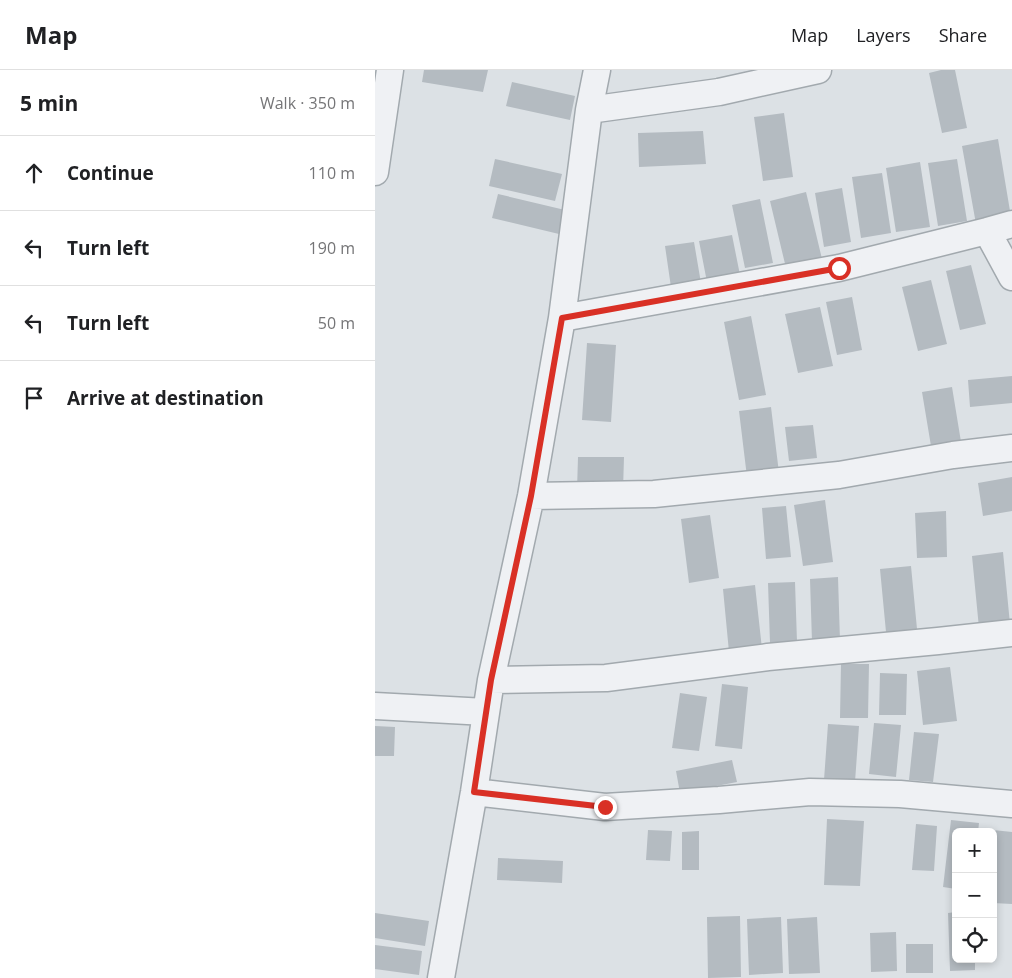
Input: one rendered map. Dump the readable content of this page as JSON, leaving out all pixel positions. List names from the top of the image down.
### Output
{
  "page": {
    "header": "Map",
    "nav": ["Map", "Layers", "Share"],
    "heading": ["5 min", "Walk · 350 m"],
    "list": [
      ["Continue", "110 m"],
      ["Turn left", "190 m"],
      ["Turn left", "50 m"],
      "Arrive at destination"
    ],
    "map_buttons": ["+", "−"]
  }
}
